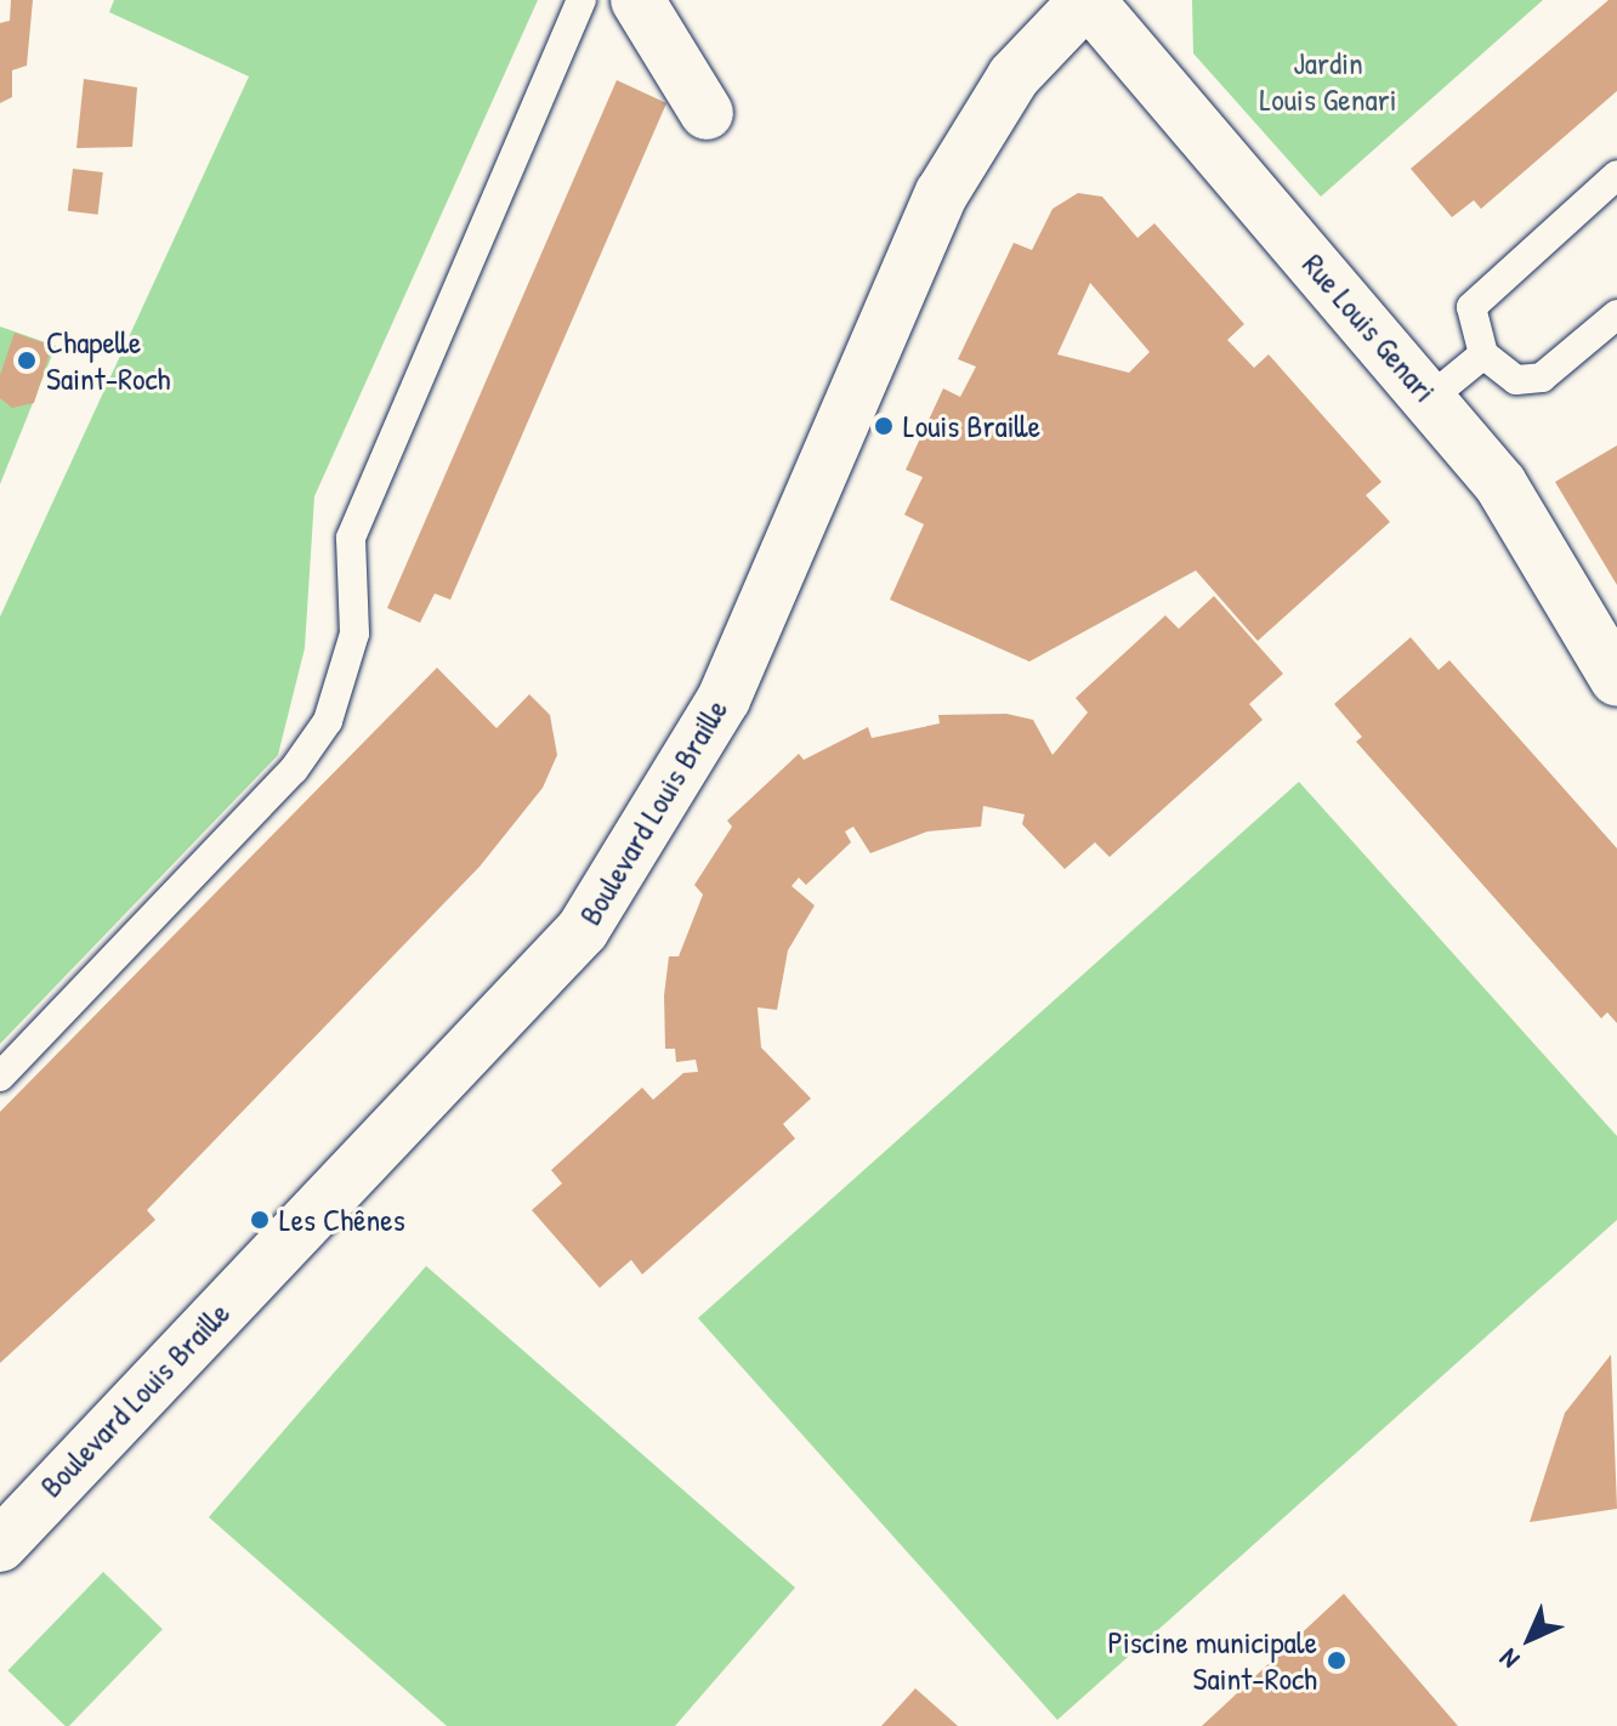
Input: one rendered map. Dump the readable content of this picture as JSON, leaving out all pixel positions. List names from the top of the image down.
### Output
{
  "streets": {
    "street": ["Rue Louis Genari", "Boulevard Louis Braille"]
  },
  "crossings": [
    ["Rue Louis Genari", "Boulevard Louis Braille"]
  ],
  "parks": ["Jardin Louis Genari"],
  "places": [
    "Chapelle Saint-Roch",
    "Louis Braille",
    "Les Chênes",
    "Piscine municipale Saint-Roch"
  ],
  "north": "bottom left"
}
